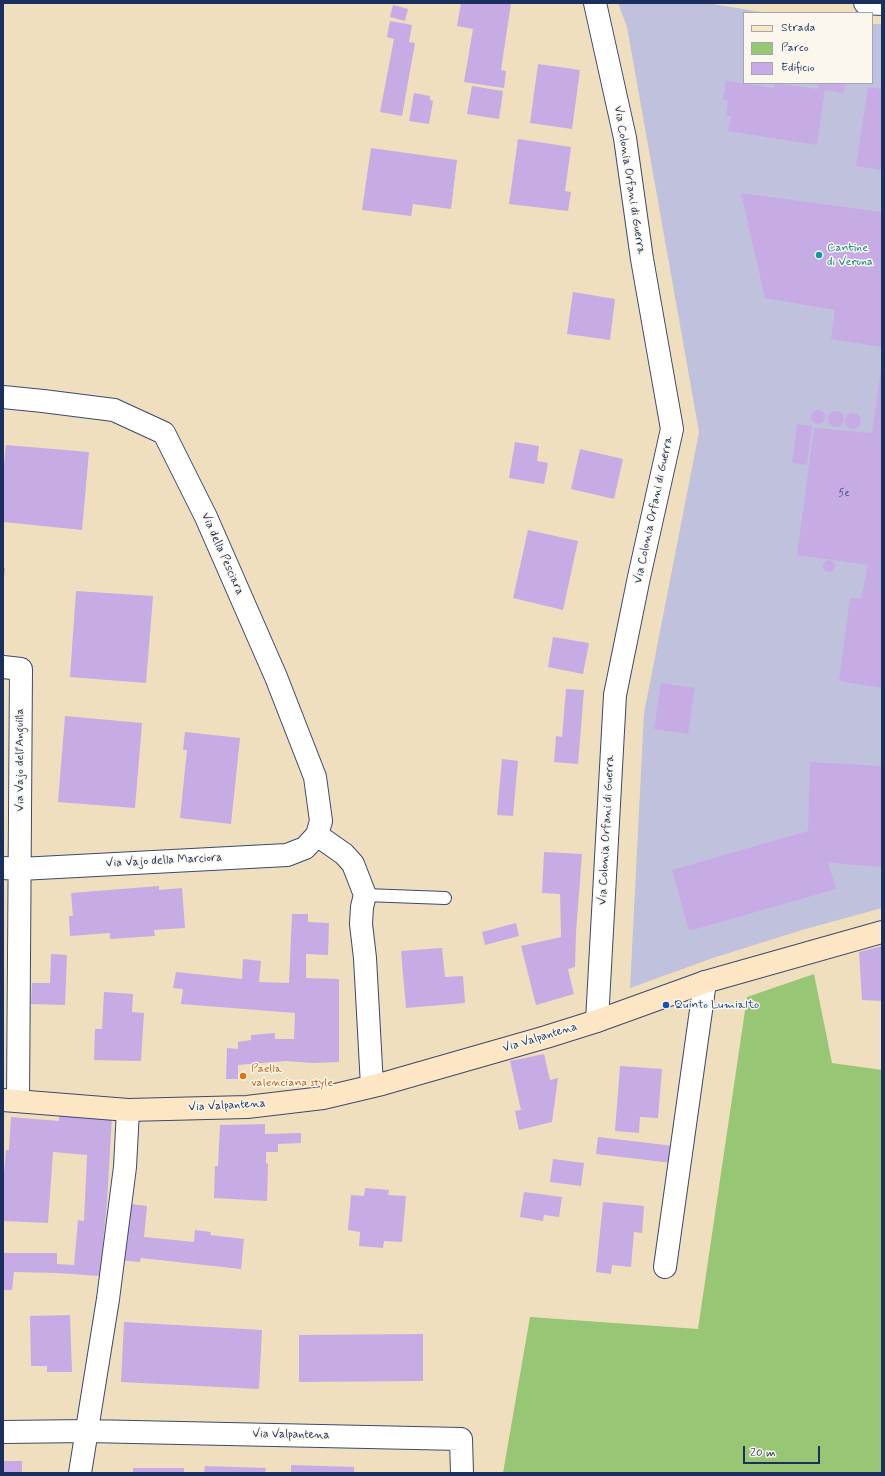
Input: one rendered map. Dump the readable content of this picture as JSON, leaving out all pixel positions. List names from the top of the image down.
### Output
{
  "streets": {
    "street": [
      "Via Colonia Orfani di Guerra",
      "Via della Pesciara",
      "Via Vajo dell'Anguilla",
      "Via Vajo della Marciora",
      "Via Valpantena"
    ]
  },
  "crossings": [
    ["Via Colonia Orfani di Guerra", "Via Valpantena"],
    ["Via della Pesciara", "Via Vajo della Marciora"],
    ["Via Vajo dell'Anguilla", "Via Vajo della Marciora"],
    ["Via Vajo dell'Anguilla", "Via Valpantena"],
    ["Via Vajo della Marciora", "Via Valpantena"]
  ],
  "places": ["Cantine di Verona", "Quinto Lumialto", "Paella valenciana style"],
  "house_numbers": ["5e"],
  "legend": ["Strada", "Parco", "Edificio"],
  "scale_bar": "20 m"
}
